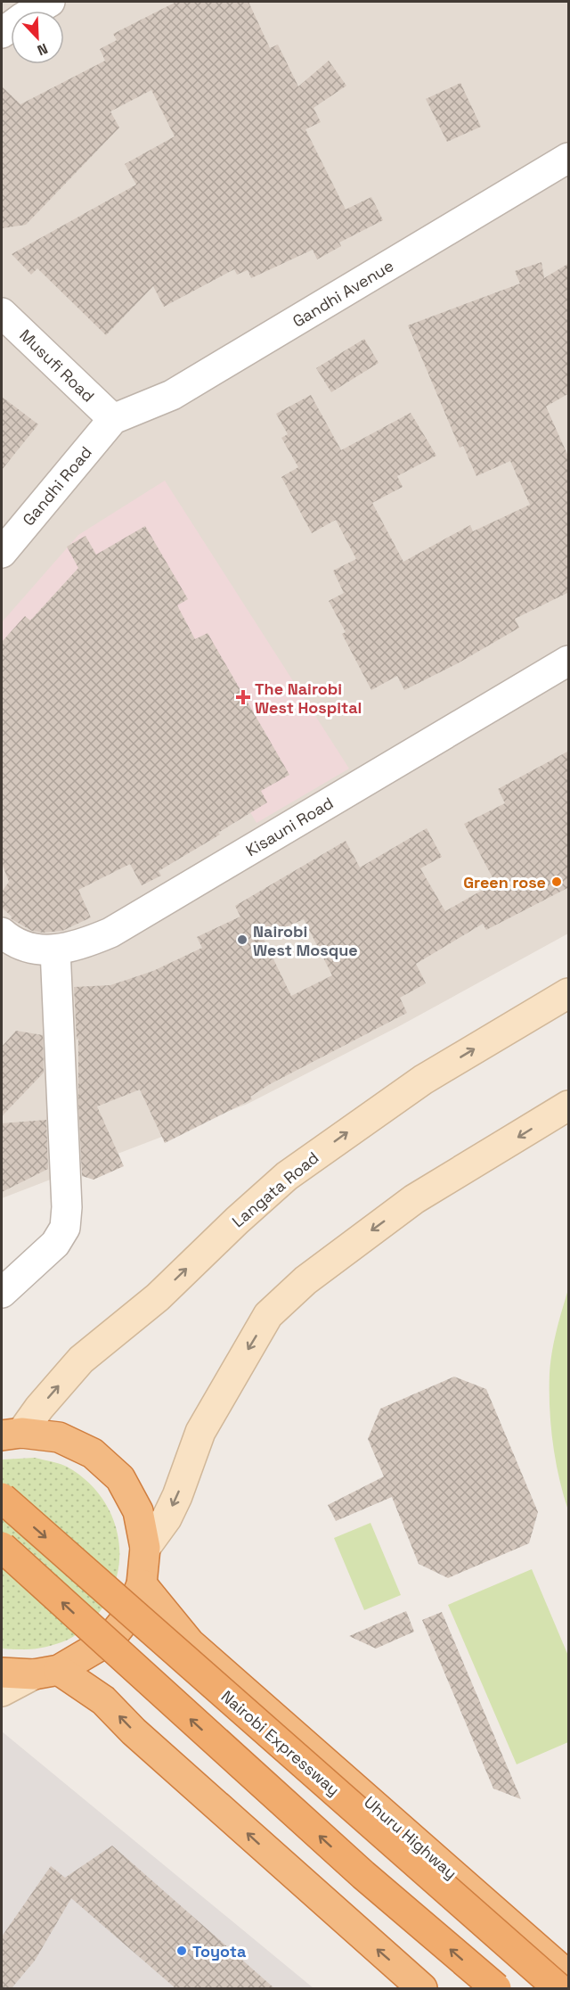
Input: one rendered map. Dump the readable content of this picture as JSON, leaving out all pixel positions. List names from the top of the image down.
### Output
{
  "streets": {
    "highway": ["Nairobi Expressway", "Uhuru Highway"],
    "main road": ["Langata Road"],
    "street": [
      "Gandhi Avenue",
      "Musufi Road",
      "Gandhi Road",
      "Kisauni Road"
    ]
  },
  "crossings": [
    ["Gandhi Avenue", "Musufi Road"],
    ["Gandhi Avenue", "Gandhi Road"],
    ["Musufi Road", "Gandhi Road"]
  ],
  "places": {
    "health": ["The Nairobi West Hospital"],
    "other": ["Green rose", "Nairobi West Mosque", "Toyota"]
  },
  "north": "bottom right"
}
